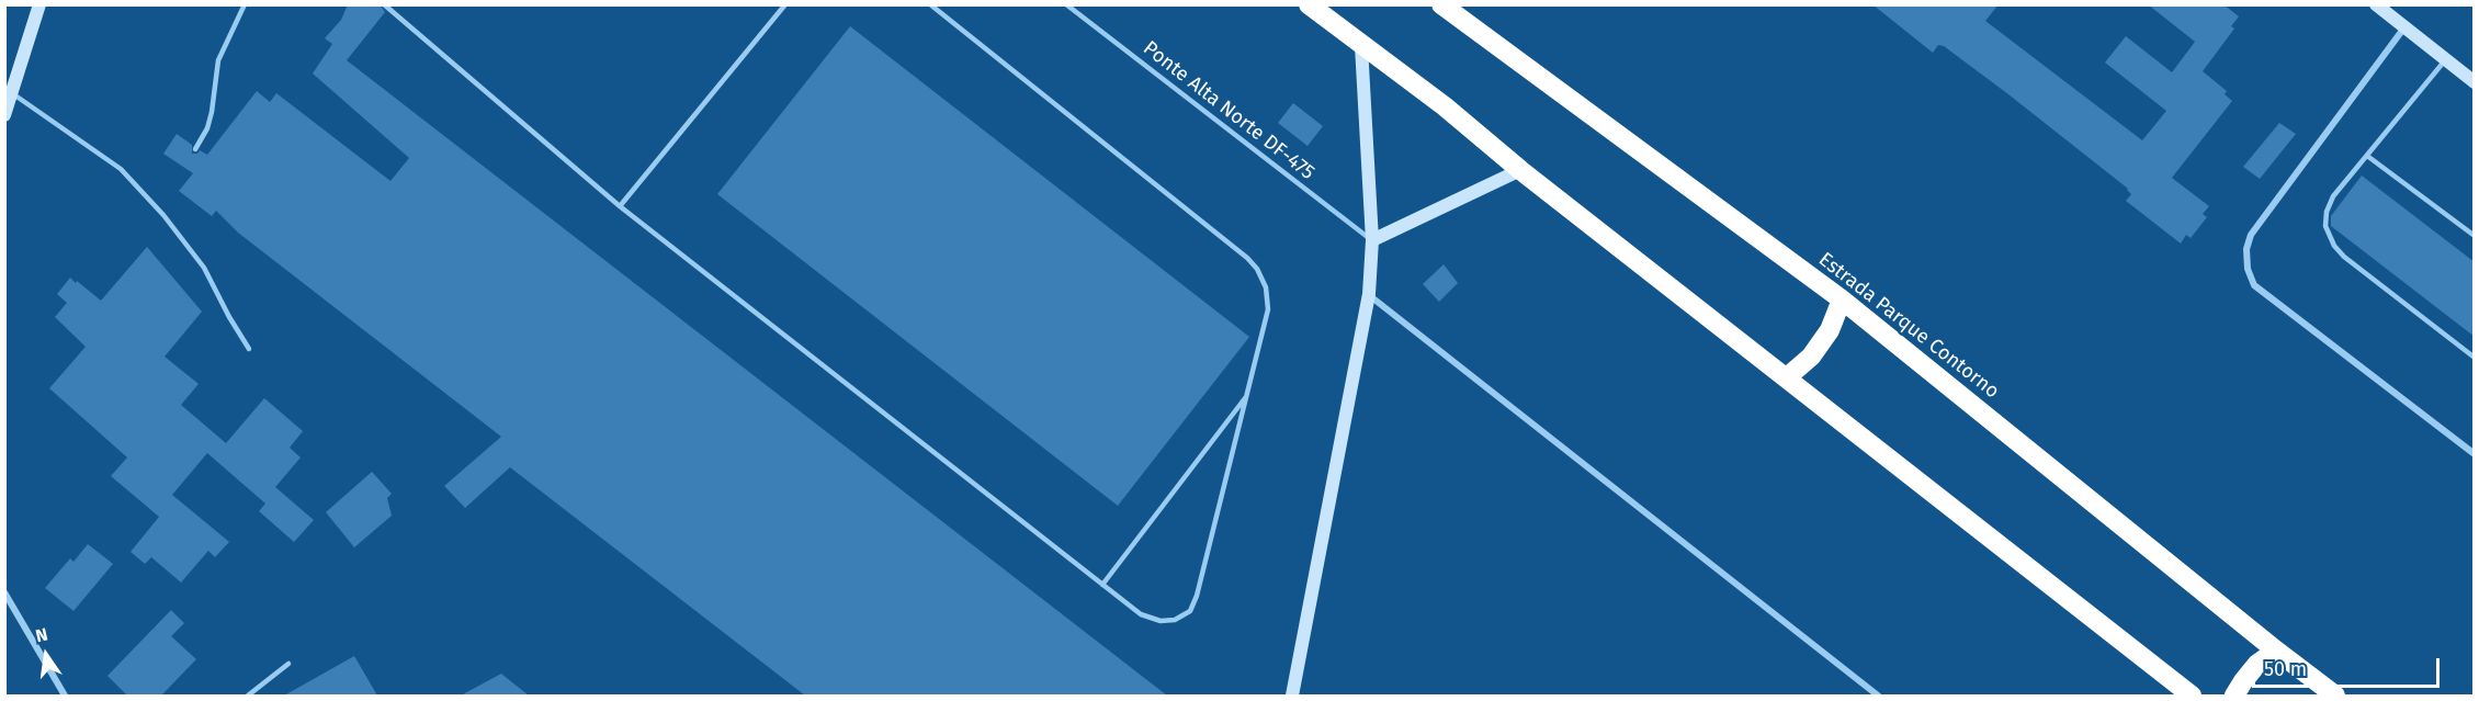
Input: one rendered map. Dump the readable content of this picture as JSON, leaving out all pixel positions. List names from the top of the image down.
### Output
{
  "streets": {
    "highway": ["Estrada Parque Contorno"],
    "lane": ["Ponte Alta Norte DF-475"]
  },
  "scale_bar": "50 m",
  "north": "top"
}
